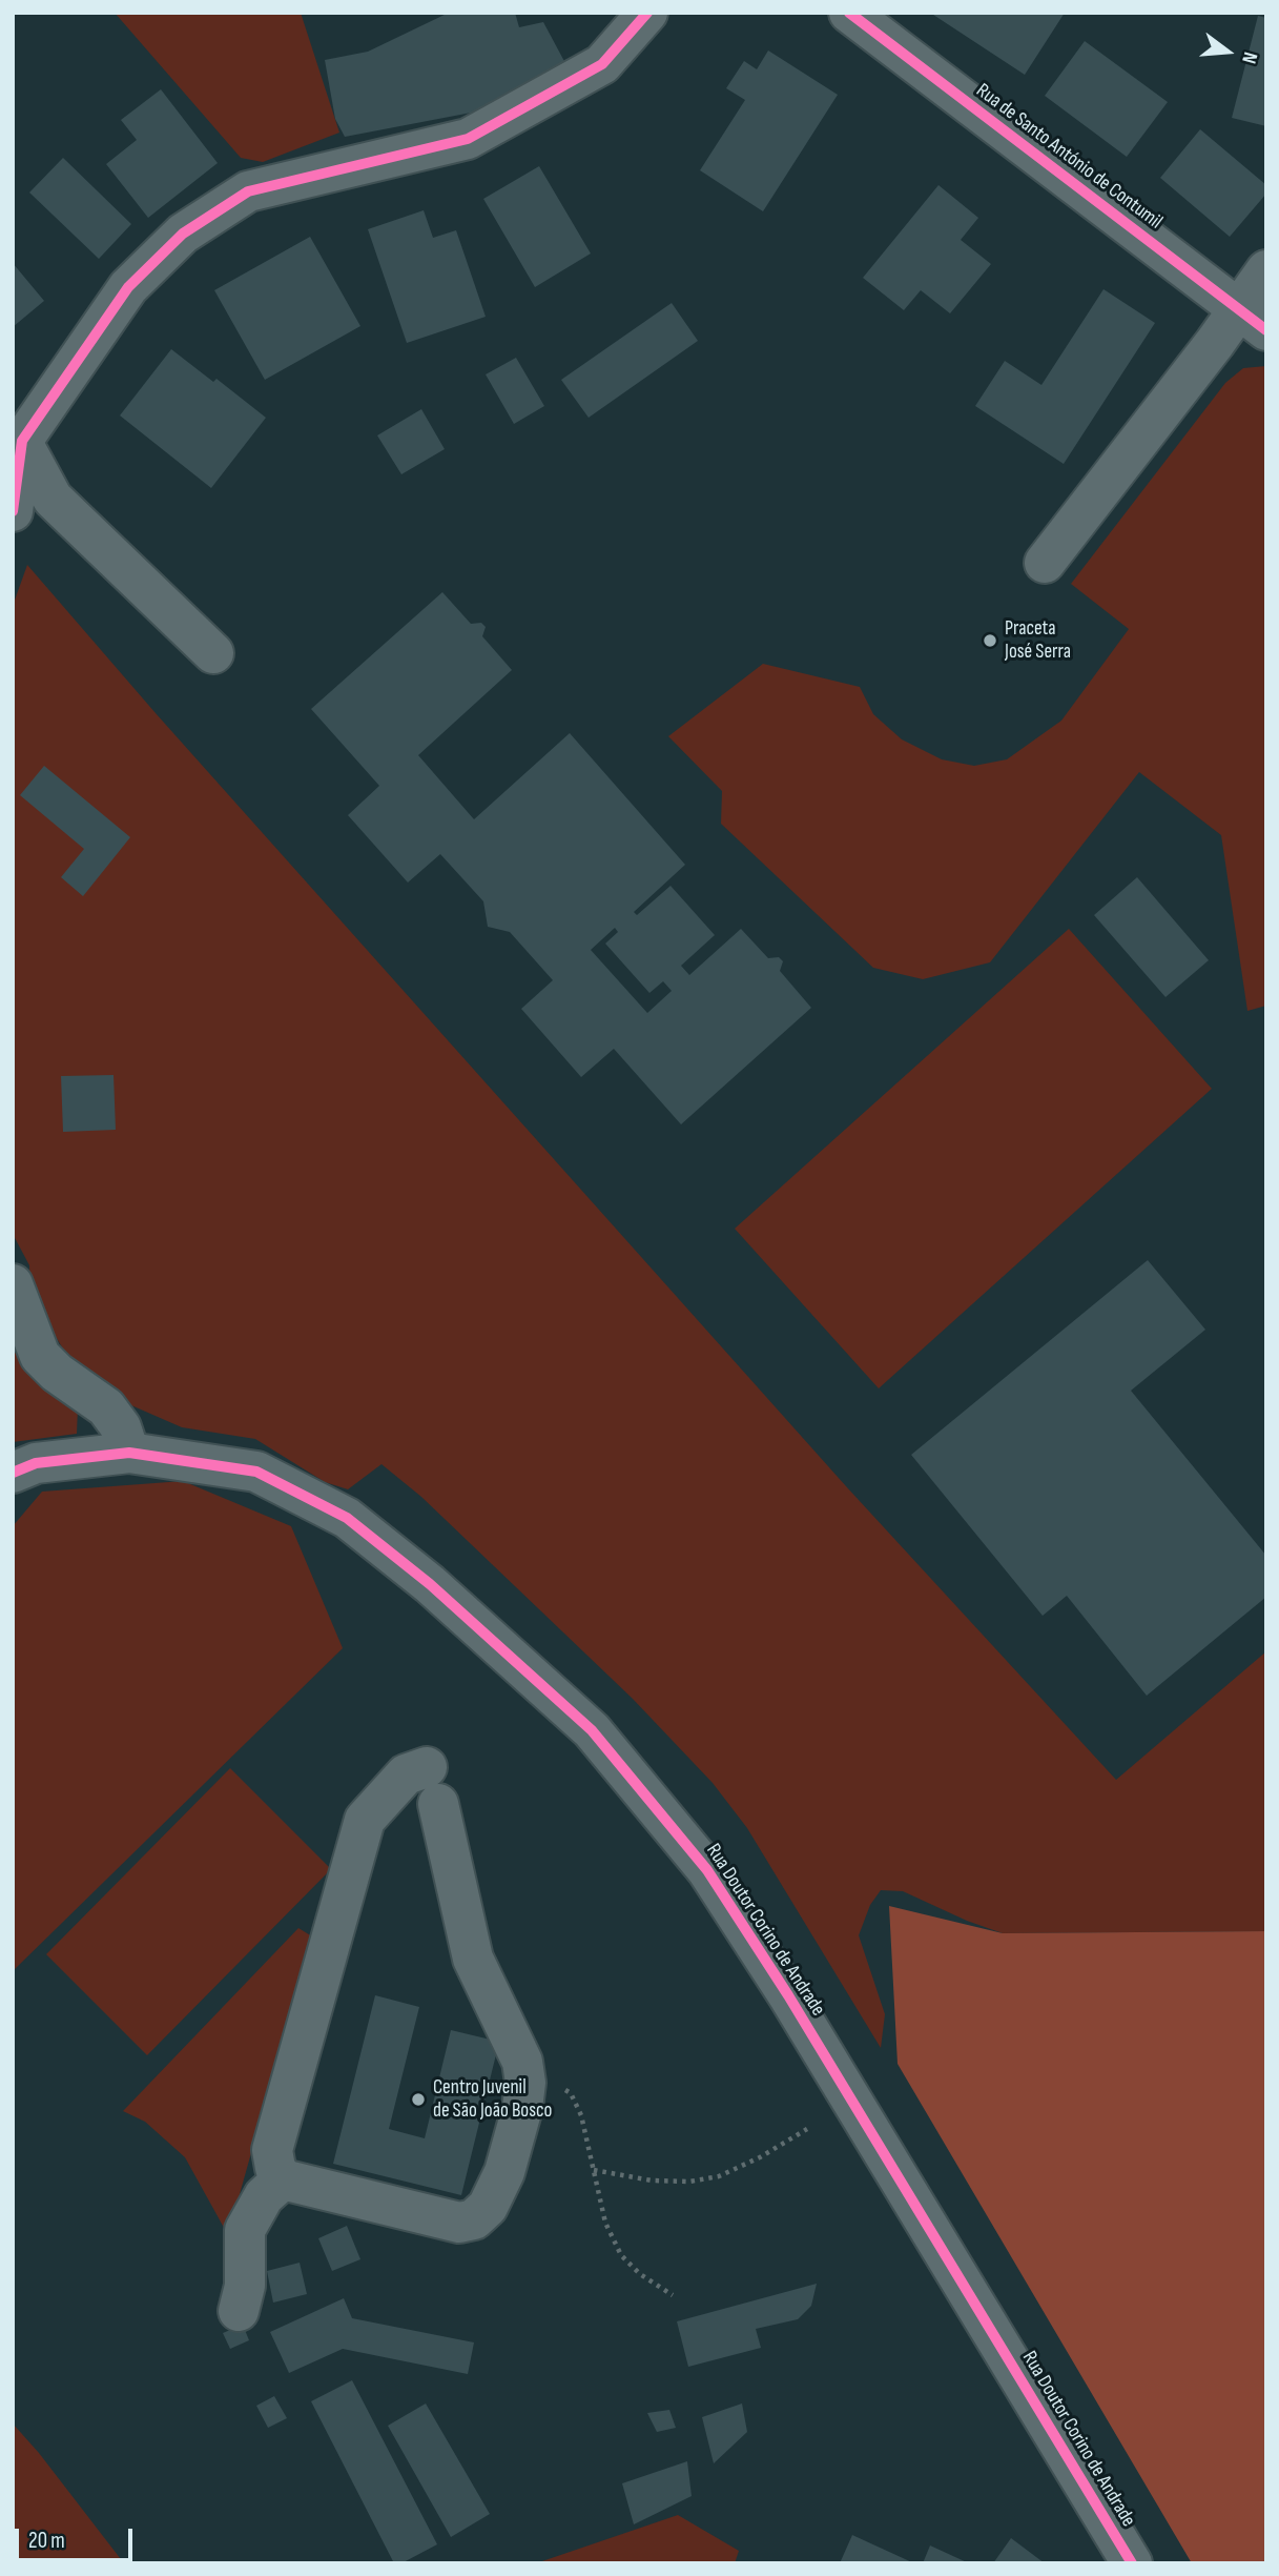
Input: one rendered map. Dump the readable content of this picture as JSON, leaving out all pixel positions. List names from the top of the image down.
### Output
{
  "streets": {
    "street": ["Rua de Santo António de Contumil", "Rua Doutor Corino de Andrade"]
  },
  "places": ["Praceta José Serra", "Centro Juvenil de São João Bosco"],
  "scale_bar": "20 m",
  "north": "right"
}
